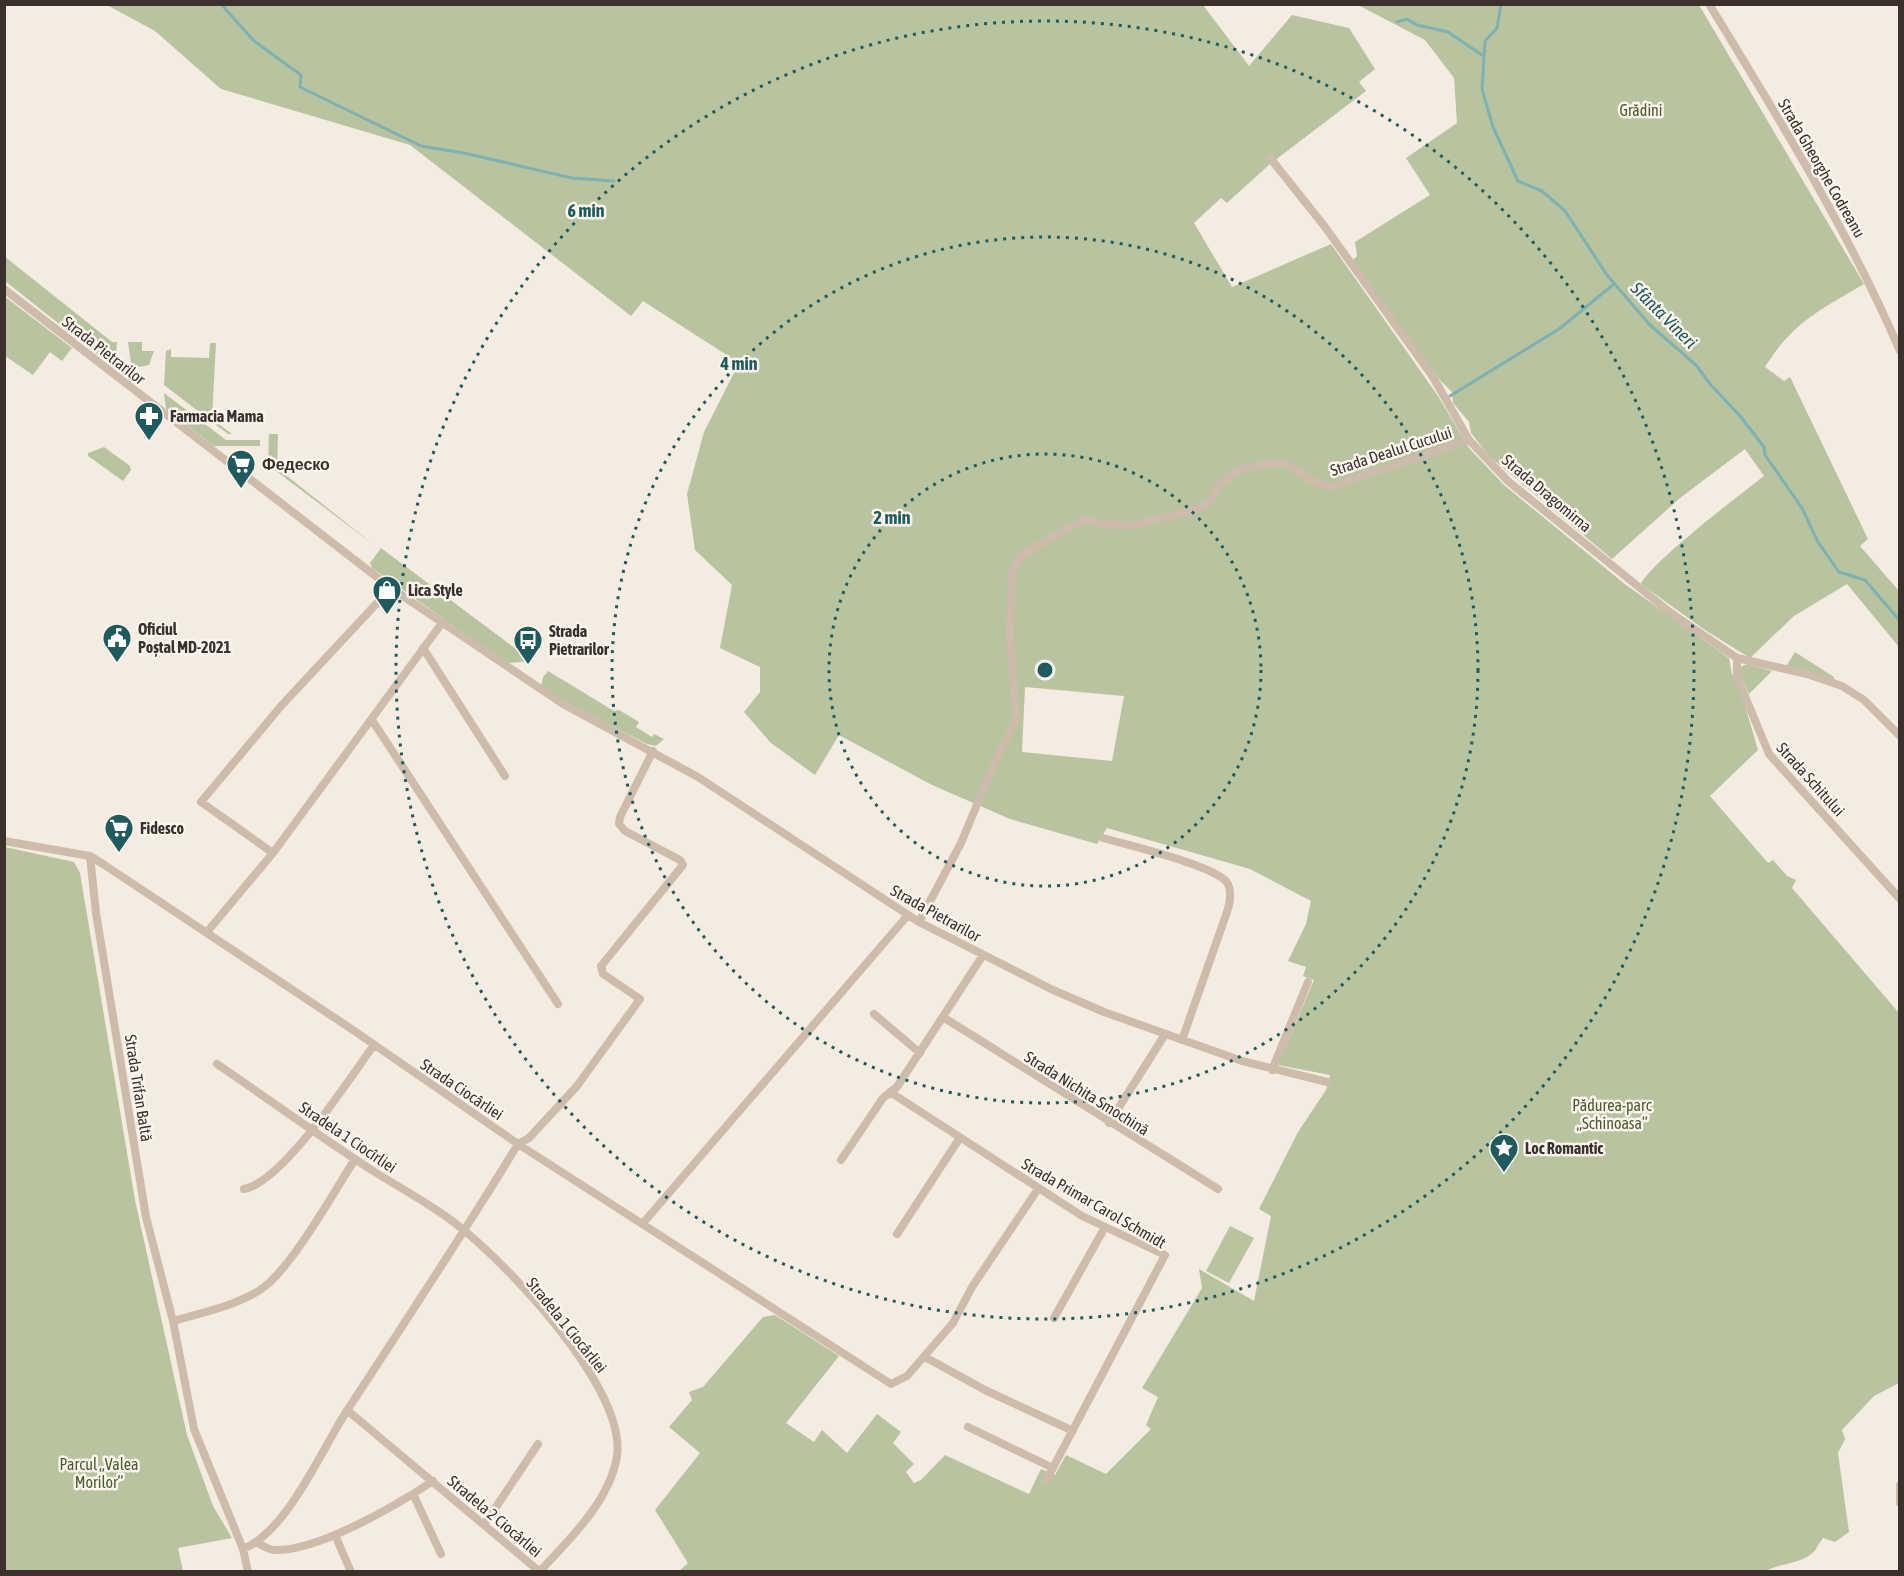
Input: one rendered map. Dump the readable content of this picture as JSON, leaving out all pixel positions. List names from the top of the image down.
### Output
{
  "streets": {
    "street": [
      "Strada Gheorghe Codreanu",
      "Strada Pietrarilor",
      "Strada Dealul Cucului",
      "Strada Dragomirna",
      "Strada Schitului",
      "Strada Trifan Baltă",
      "Strada Ciocârliei",
      "Strada Nichita Smochină",
      "Stradela 1 Ciocîrliei",
      "Strada Primar Carol Schmidt",
      "Stradela 1 Ciocârliei",
      "Stradela 2 Ciocârliei"
    ]
  },
  "crossings": [
    ["Strada Pietrarilor", "Strada Dealul Cucului"],
    ["Strada Dealul Cucului", "Strada Dragomirna"],
    ["Strada Dragomirna", "Strada Schitului"],
    ["Strada Trifan Baltă", "Strada Ciocârliei"],
    ["Stradela 1 Ciocîrliei", "Stradela 1 Ciocârliei"],
    ["Stradela 1 Ciocârliei", "Stradela 2 Ciocârliei"]
  ],
  "water": ["Sfânta Vineri"],
  "parks": ["Grădini", "Pădurea-parc „Schinoasa“", "Parcul „Valea Morilor”"],
  "places": {
    "pharmacy": ["Farmacia Mama"],
    "supermarket": ["Федеско", "Fidesco"],
    "shop": ["Lica Style"],
    "public building": ["Oficiul Poștal MD-2021"],
    "bus stop": ["Strada Pietrarilor"],
    "place": ["Loc Romantic"]
  },
  "rings": ["6 min", "4 min", "2 min"]
}
